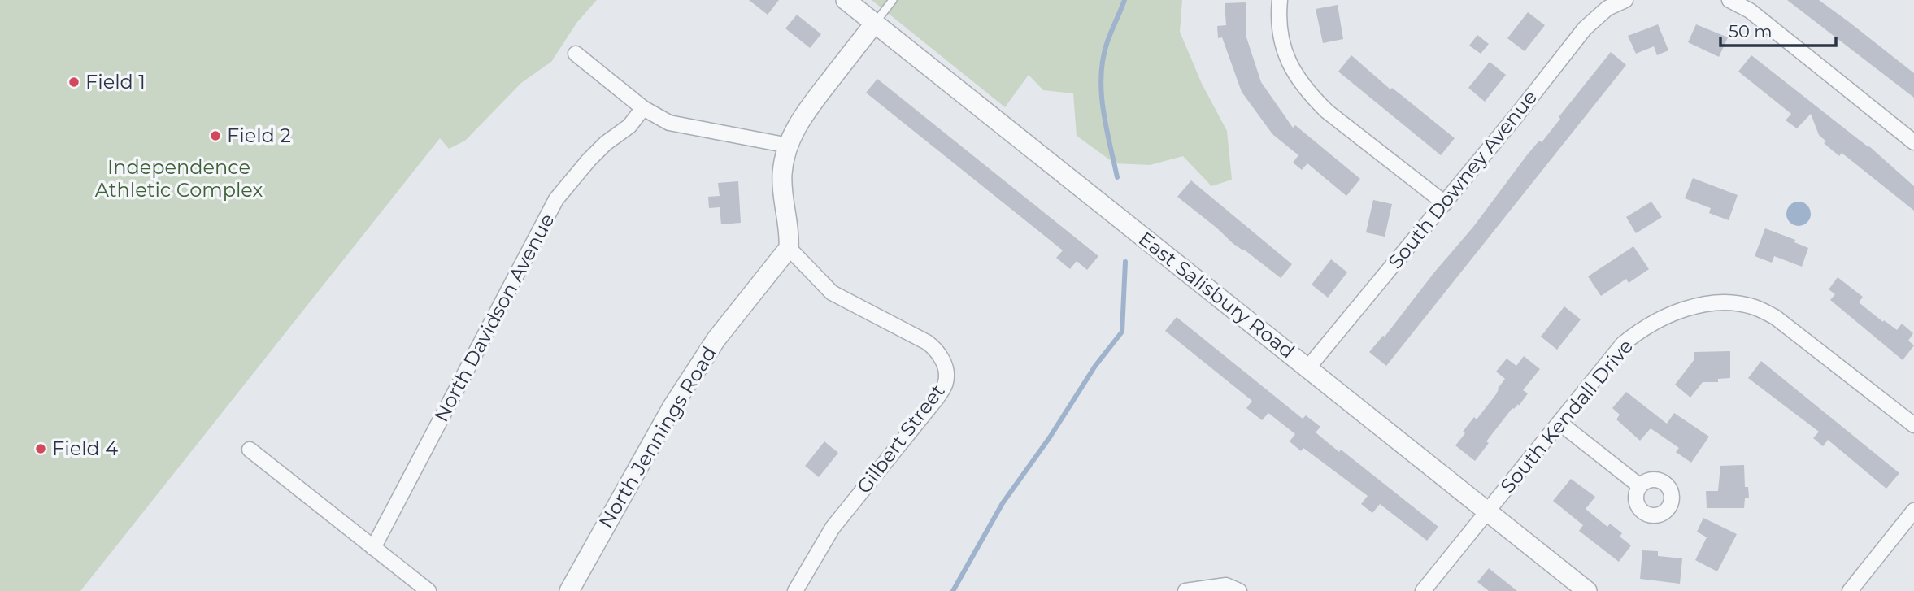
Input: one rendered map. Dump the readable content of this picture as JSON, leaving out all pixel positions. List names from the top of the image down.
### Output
{
  "streets": {
    "street": [
      "South Downey Avenue",
      "East Salisbury Road",
      "North Davidson Avenue",
      "South Kendall Drive",
      "North Jennings Road",
      "Gilbert Street"
    ]
  },
  "crossings": [
    ["South Downey Avenue", "East Salisbury Road"],
    ["East Salisbury Road", "South Kendall Drive"],
    ["North Jennings Road", "Gilbert Street"]
  ],
  "parks": ["Independence Athletic Complex"],
  "places": ["Field 1", "Field 2", "Field 4"],
  "scale_bar": "50 m"
}
